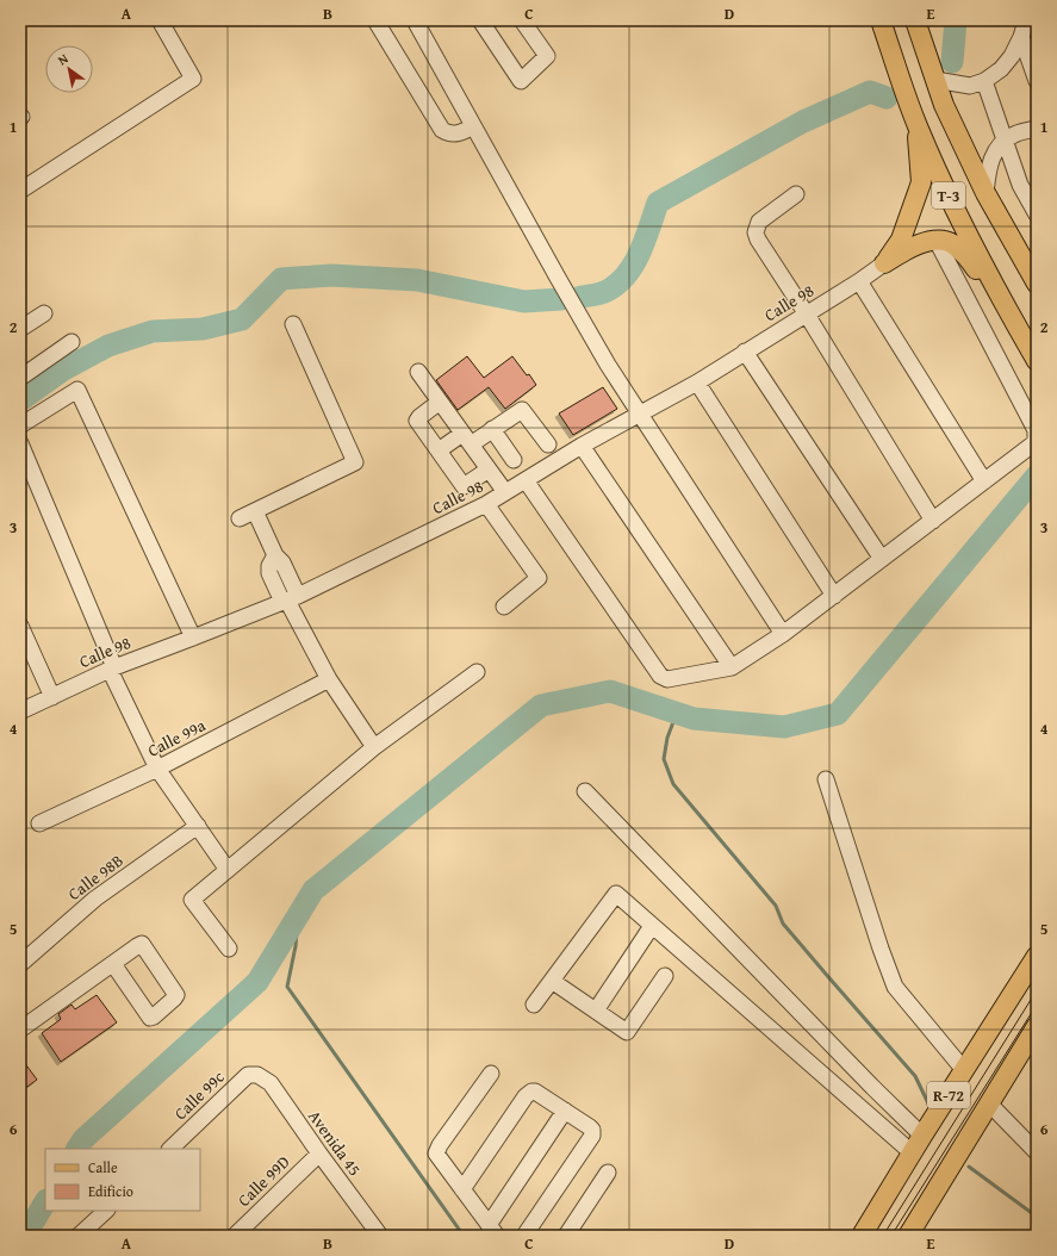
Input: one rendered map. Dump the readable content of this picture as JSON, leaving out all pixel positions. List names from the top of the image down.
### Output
{
  "streets": {
    "main road": ["T-3", "R-72"],
    "street": [
      "Calle 98",
      "Calle 99a",
      "Calle 98B",
      "Calle 99c",
      "Avenida 45",
      "Calle 99D"
    ]
  },
  "crossings": [
    ["Calle 99c", "Avenida 45"],
    ["Avenida 45", "Calle 99D"]
  ],
  "legend": ["Calle", "Edificio"],
  "north": "top left",
  "grid": {
    "columns": [
      "A",
      "B",
      "C",
      "D",
      "E"
    ],
    "rows": [
      "1",
      "2",
      "3",
      "4",
      "5",
      "6"
    ]
  }
}
